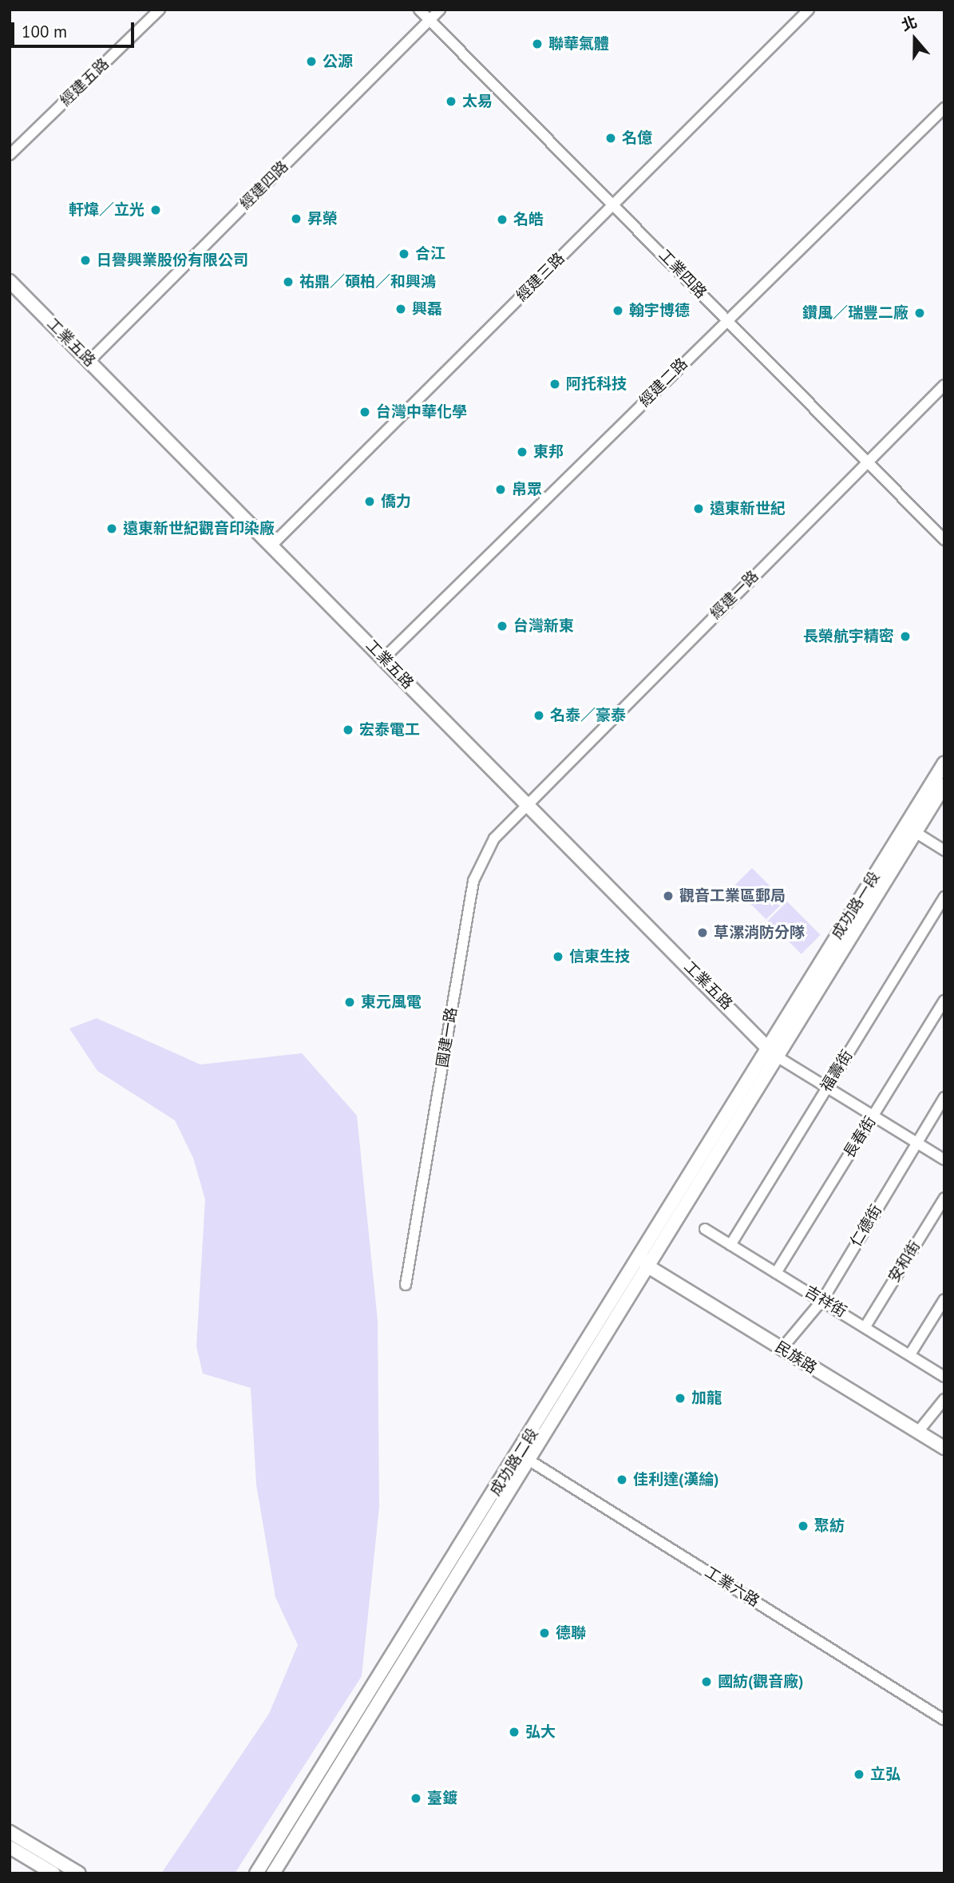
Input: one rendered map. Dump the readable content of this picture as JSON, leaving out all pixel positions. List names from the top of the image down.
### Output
{
  "streets": {
    "street": [
      "經建五路",
      "經建四路",
      "工業四路",
      "經建三路",
      "工業五路",
      "經建二路",
      "經建一路",
      "成功路一段",
      "國建一路",
      "福壽街",
      "長春街",
      "仁德街",
      "安和街",
      "吉祥街",
      "民族路",
      "成功路二段",
      "工業六路"
    ]
  },
  "crossings": [
    ["經建四路", "工業四路"],
    ["經建四路", "工業五路"],
    ["工業四路", "經建三路"],
    ["工業四路", "經建二路"],
    ["工業四路", "經建一路"],
    ["經建三路", "工業五路"],
    ["工業五路", "經建二路"],
    ["工業五路", "經建一路"],
    ["工業五路", "成功路一段"],
    ["工業五路", "國建一路"],
    ["工業五路", "成功路二段"],
    ["經建一路", "國建一路"],
    ["成功路一段", "成功路二段"],
    ["福壽街", "吉祥街"],
    ["長春街", "吉祥街"],
    ["仁德街", "吉祥街"],
    ["仁德街", "民族路"],
    ["安和街", "吉祥街"],
    ["民族路", "成功路二段"],
    ["成功路二段", "工業六路"]
  ],
  "places": [
    "聯華氣體",
    "公源",
    "太易",
    "名億",
    "軒煒／立光",
    "昇榮",
    "名皓",
    "合江",
    "日譽興業股份有限公司",
    "祐鼎／碩柏／和興鴻",
    "興磊",
    "翰宇博德",
    "鑽風／瑞豐二廠",
    "阿托科技",
    "台灣中華化學",
    "東邦",
    "帛眾",
    "僑力",
    "遠東新世紀",
    "遠東新世紀觀音印染廠",
    "台灣新東",
    "長榮航宇精密",
    "名泰／豪泰",
    "宏泰電工",
    "觀音工業區郵局",
    "草漯消防分隊",
    "信東生技",
    "東元風電",
    "加龍",
    "佳利達(漢綸)",
    "聚紡",
    "德聯",
    "國紡(觀音廠)",
    "弘大",
    "立弘",
    "臺鍍"
  ],
  "scale_bar": "100 m",
  "north": "top"
}
